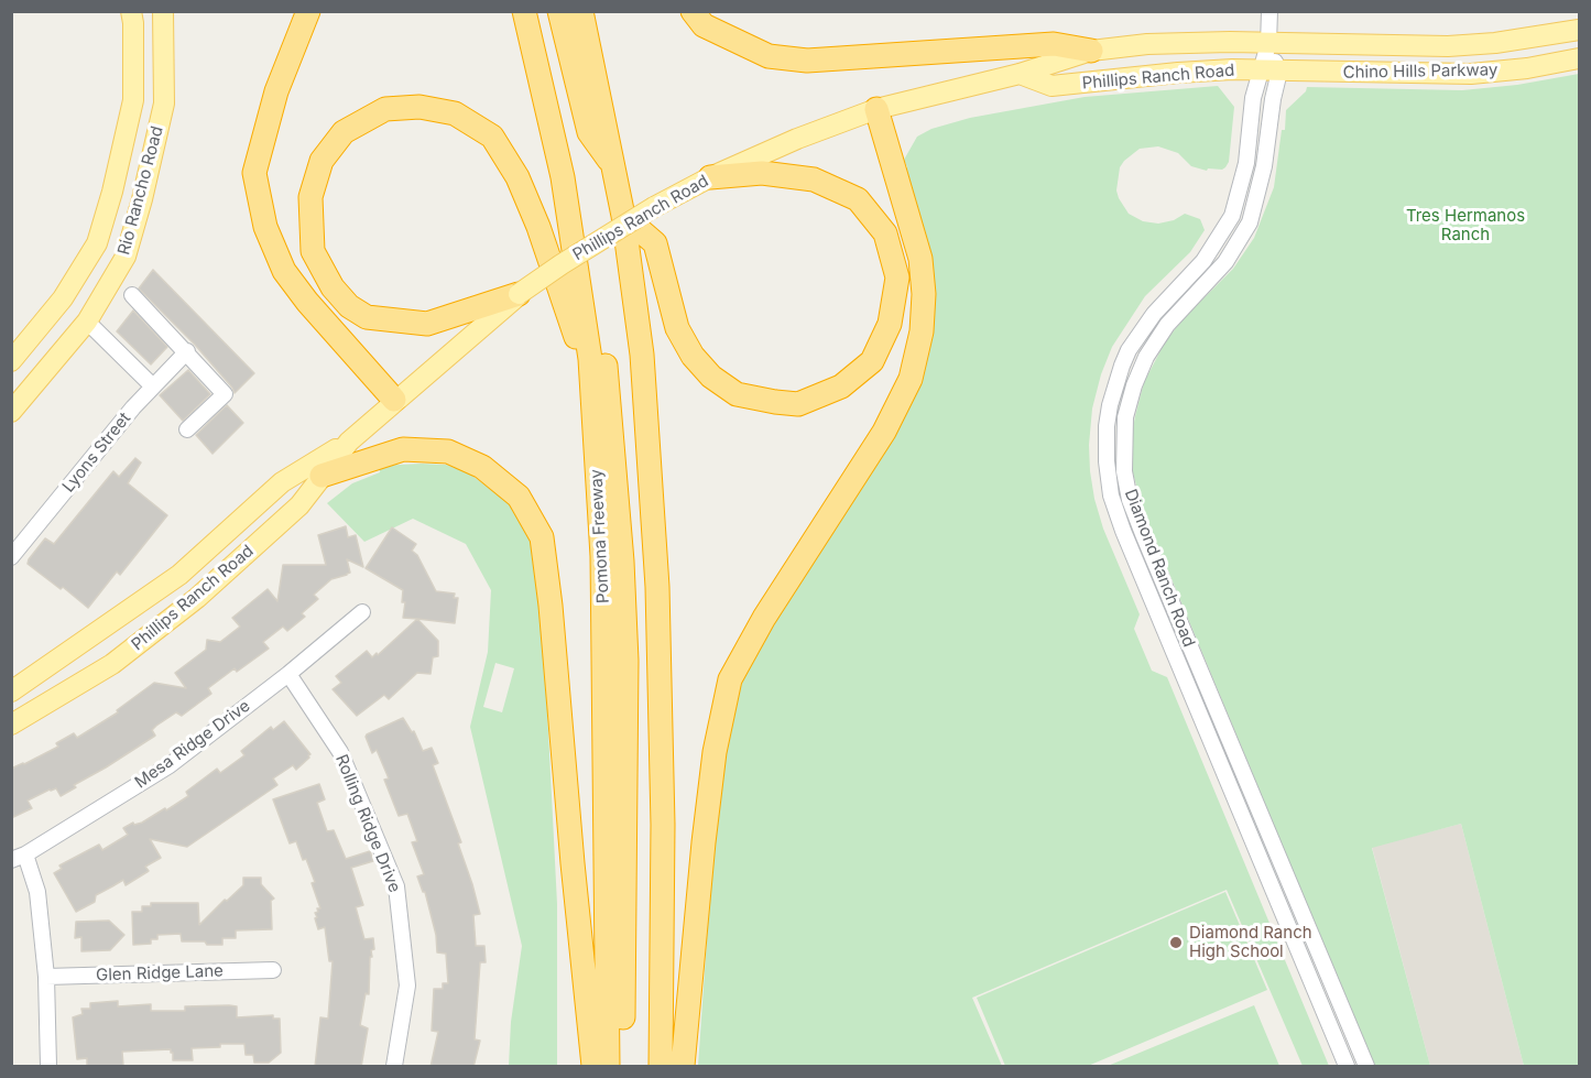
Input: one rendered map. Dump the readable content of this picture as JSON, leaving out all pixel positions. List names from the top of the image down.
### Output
{
  "streets": {
    "highway": ["Pomona Freeway"],
    "main road": ["Chino Hills Parkway", "Phillips Ranch Road", "Rio Rancho Road"],
    "street": [
      "Lyons Street",
      "Diamond Ranch Road",
      "Mesa Ridge Drive",
      "Rolling Ridge Drive",
      "Glen Ridge Lane"
    ]
  },
  "crossings": [
    ["Chino Hills Parkway", "Phillips Ranch Road"],
    ["Chino Hills Parkway", "Diamond Ranch Road"],
    ["Phillips Ranch Road", "Diamond Ranch Road"],
    ["Mesa Ridge Drive", "Rolling Ridge Drive"]
  ],
  "parks": ["Tres Hermanos Ranch"],
  "places": ["Diamond Ranch High School"]
}
